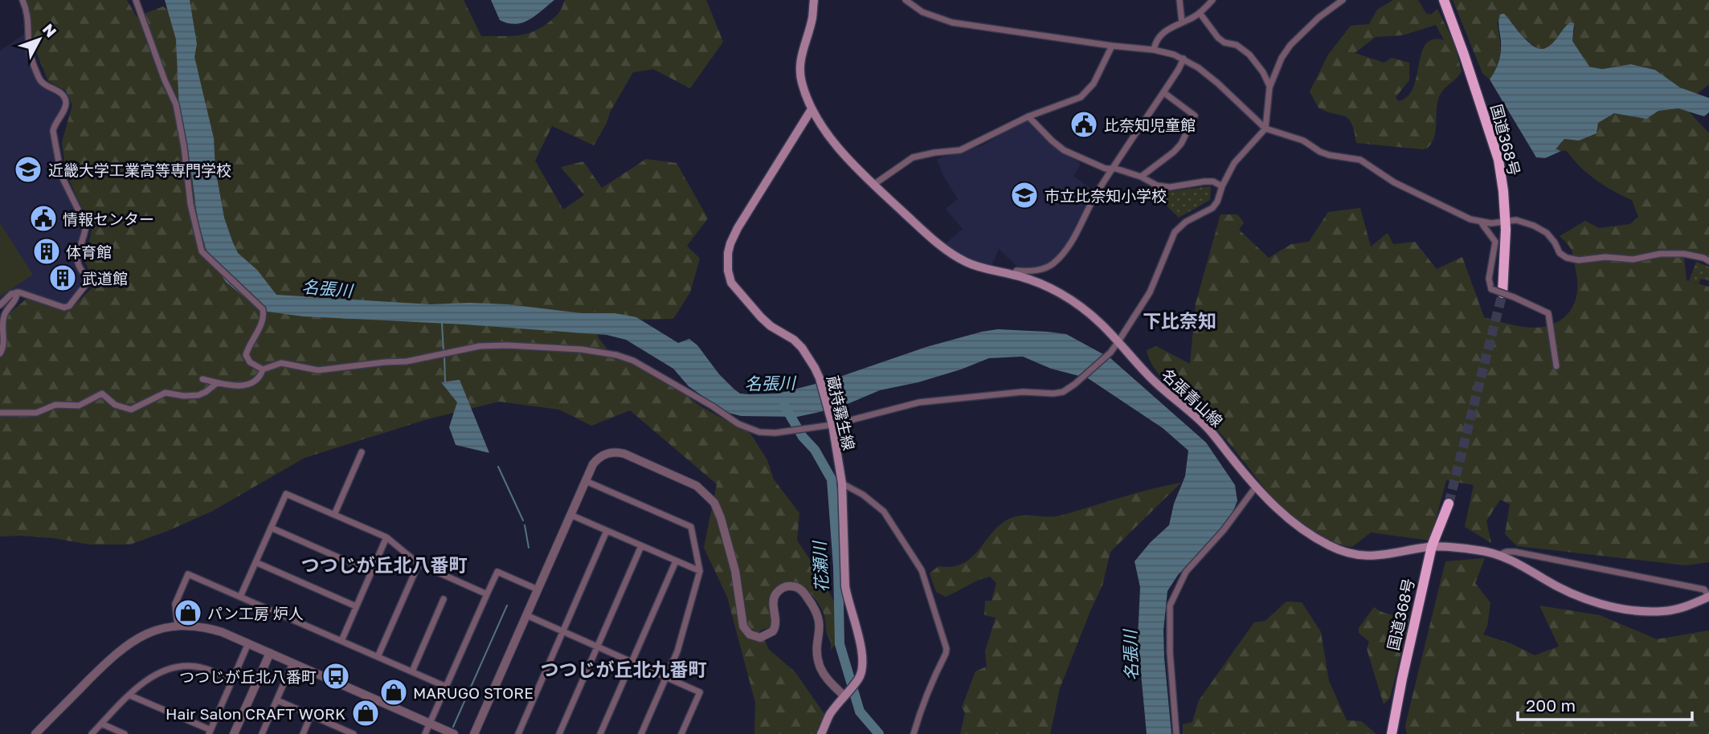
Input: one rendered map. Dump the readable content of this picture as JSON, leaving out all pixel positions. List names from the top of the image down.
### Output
{
  "streets": {
    "highway": ["国道368号"],
    "main road": ["名張青山線", "蔵持霧生線"]
  },
  "crossings": [
    ["国道368号", "名張青山線"],
    ["名張青山線", "蔵持霧生線"]
  ],
  "districts": ["下比奈知", "つつじが丘北八番町", "つつじが丘北九番町"],
  "water": ["名張川", "花瀬川"],
  "places": {
    "public building": ["比奈知児童館", "情報センター"],
    "school or university": ["近畿大学工業高等専門学校", "市立比奈知小学校"],
    "building": ["体育館", "武道館"],
    "shop": ["パン工房 炉人", "MARUGO STORE", "Hair Salon CRAFT WORK"],
    "bus stop": ["つつじが丘北八番町"]
  },
  "scale_bar": "200 m",
  "north": "top right"
}
